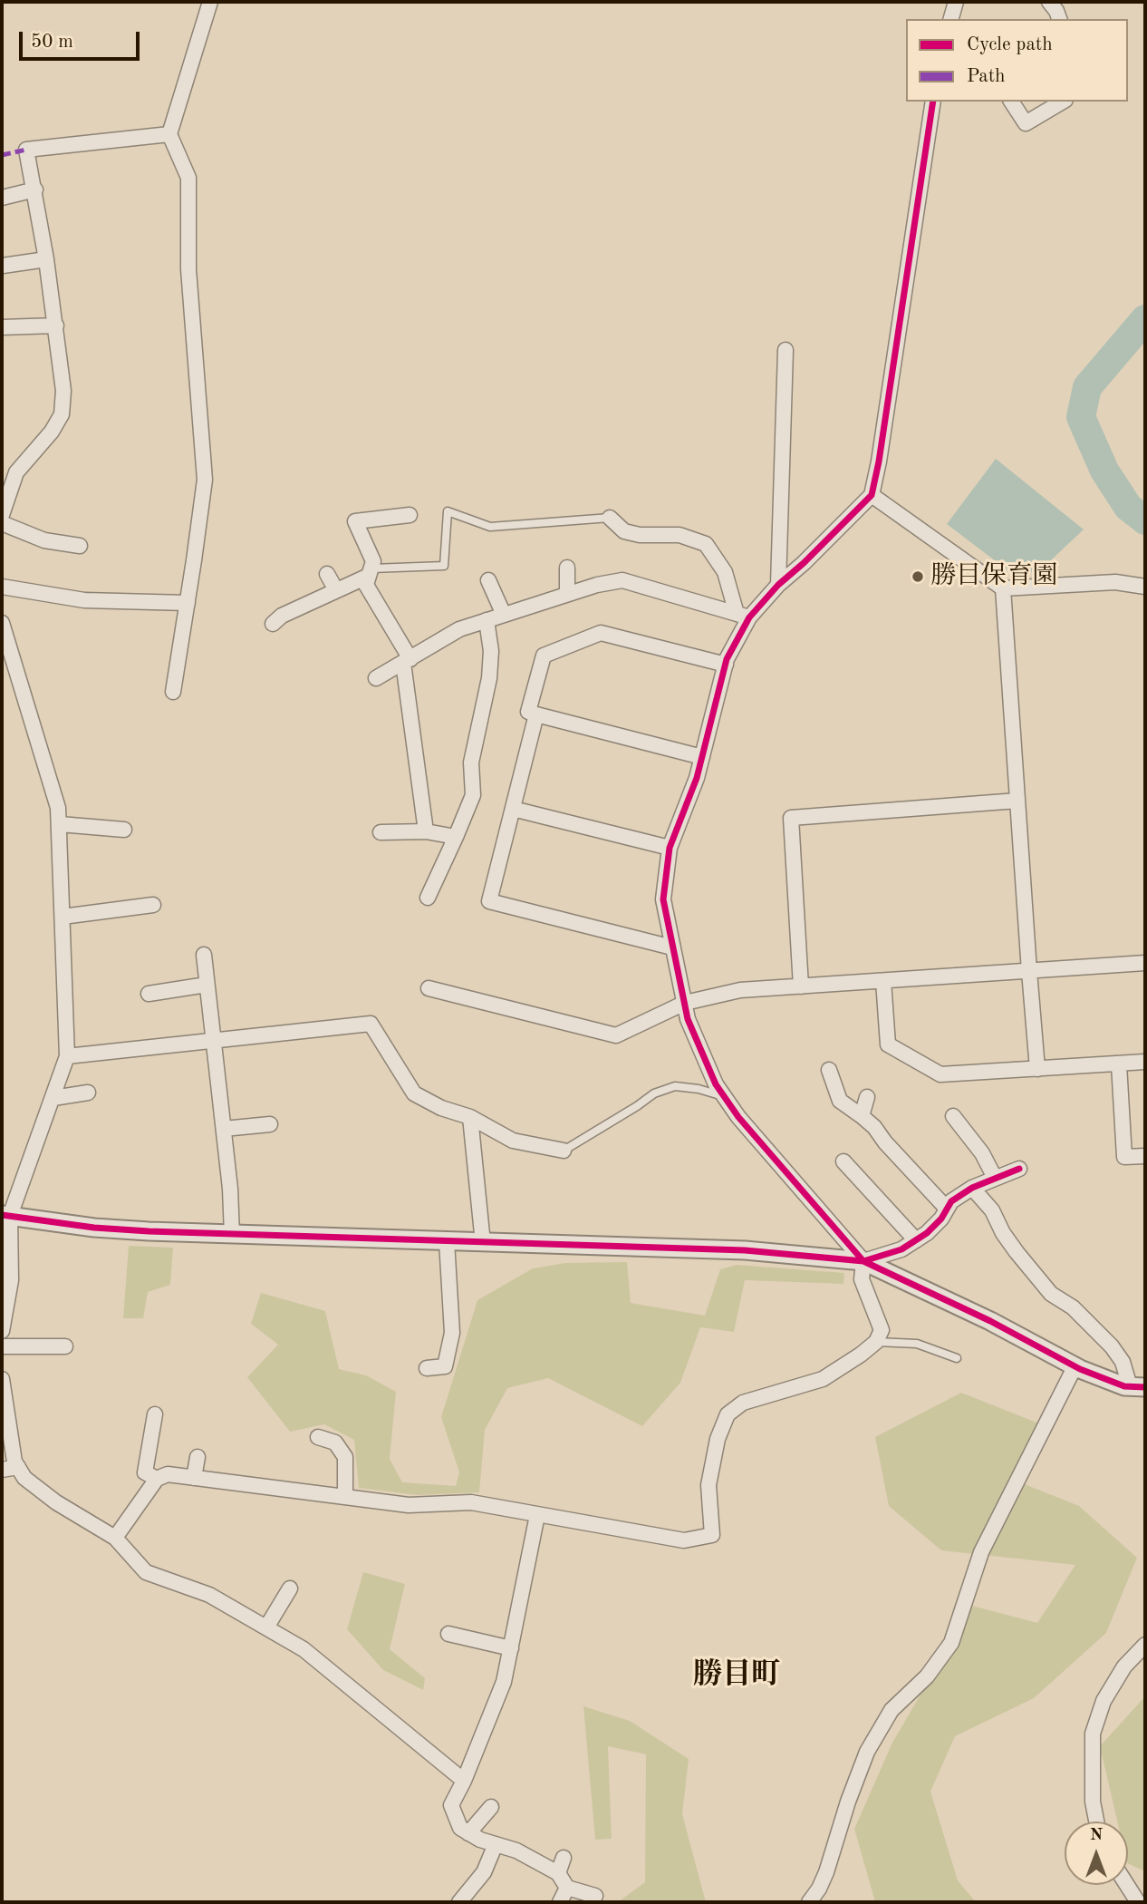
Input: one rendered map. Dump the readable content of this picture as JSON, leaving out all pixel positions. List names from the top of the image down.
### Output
{
  "districts": ["勝目町"],
  "places": ["勝目保育園"],
  "legend": ["Cycle path", "Path"],
  "scale_bar": "50 m",
  "north": "top"
}
